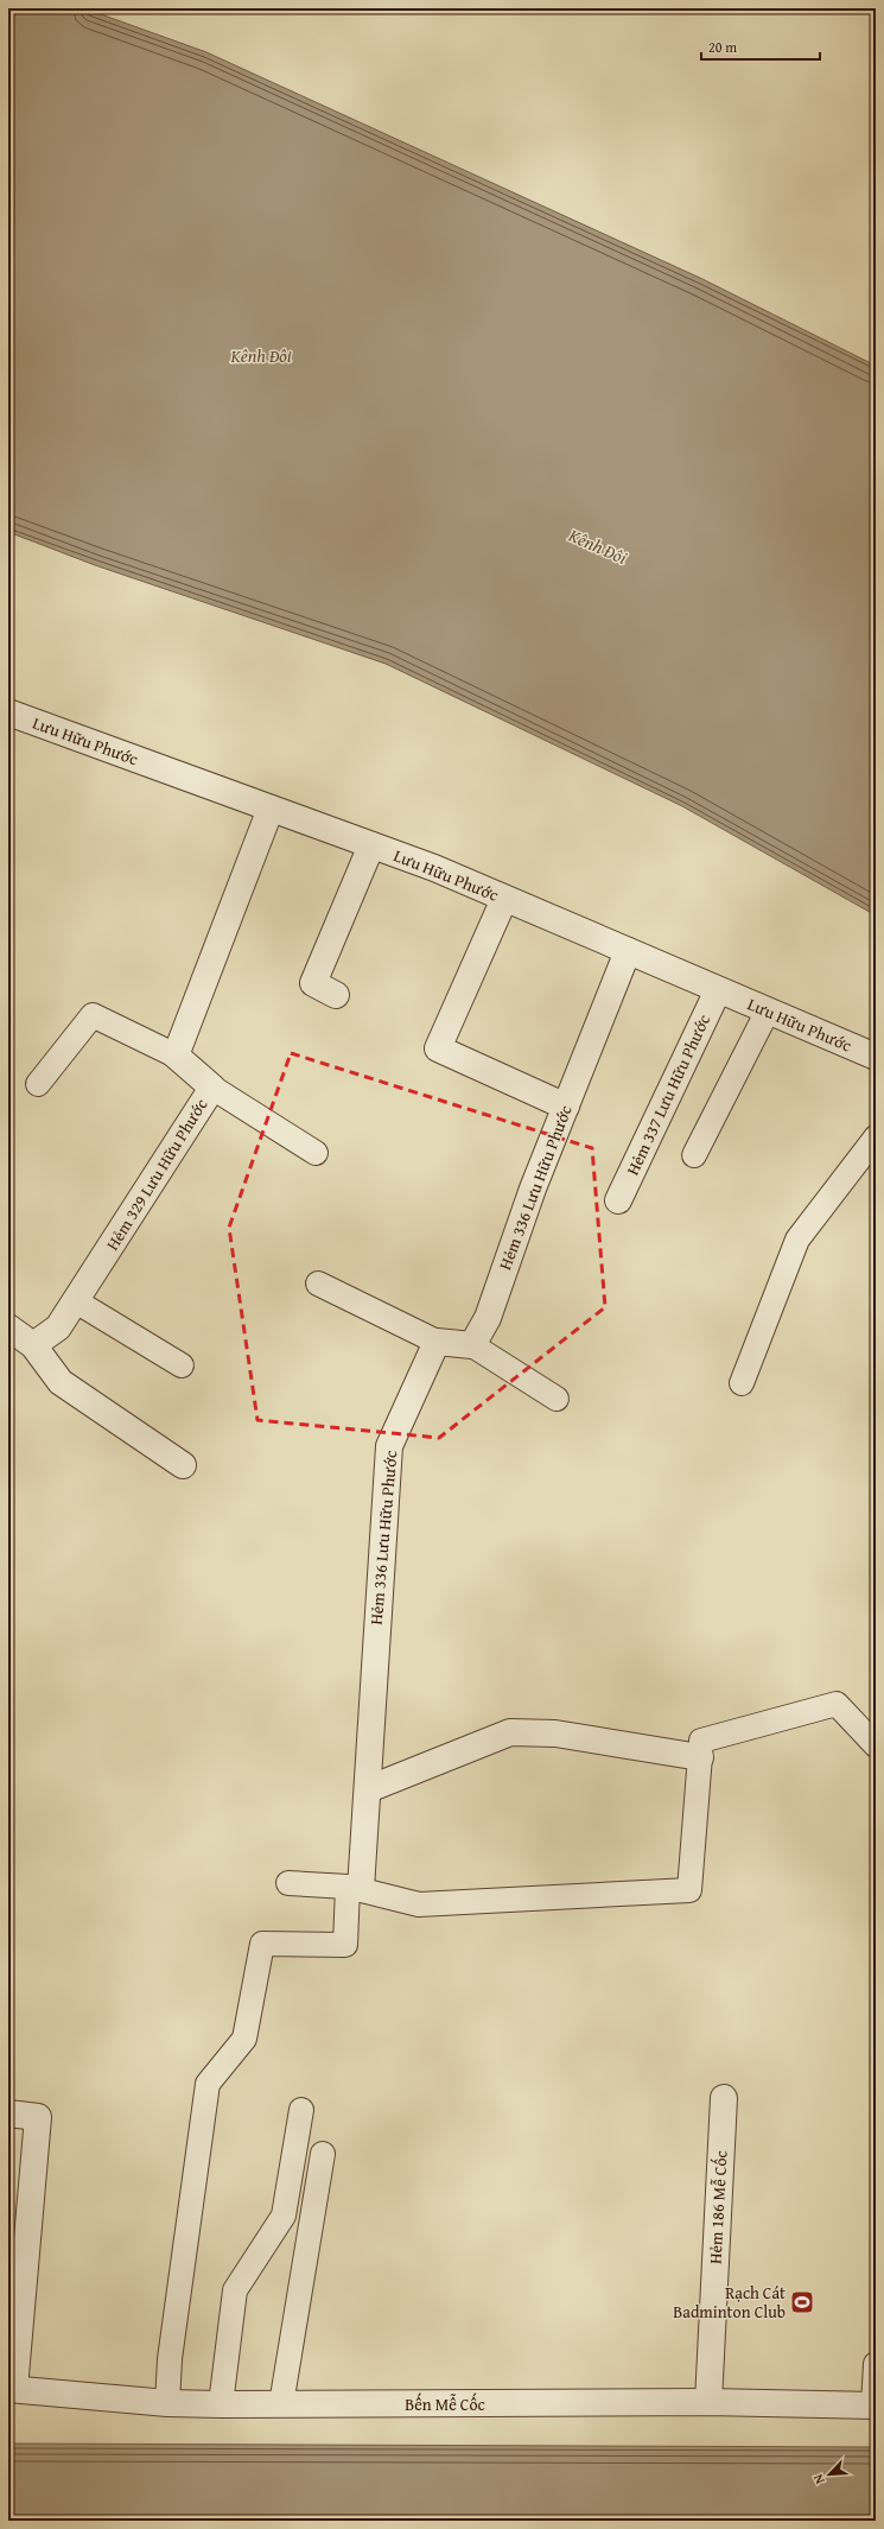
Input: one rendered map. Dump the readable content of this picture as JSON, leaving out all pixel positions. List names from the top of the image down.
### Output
{
  "streets": {
    "street": [
      "Lưu Hữu Phước",
      "Hẻm 337 Lưu Hữu Phước",
      "Hẻm 329 Lưu Hữu Phước",
      "Hẻm 336 Lưu Hữu Phước",
      "Hẻm 186 Mễ Cốc",
      "Bến Mễ Cốc"
    ]
  },
  "crossings": [
    ["Lưu Hữu Phước", "Hẻm 337 Lưu Hữu Phước"],
    ["Lưu Hữu Phước", "Hẻm 336 Lưu Hữu Phước"],
    ["Hẻm 186 Mễ Cốc", "Bến Mễ Cốc"]
  ],
  "water": ["Kênh Đôi"],
  "places": {
    "sports": ["Rạch Cát Badminton Club"]
  },
  "scale_bar": "20 m",
  "north": "bottom left"
}
